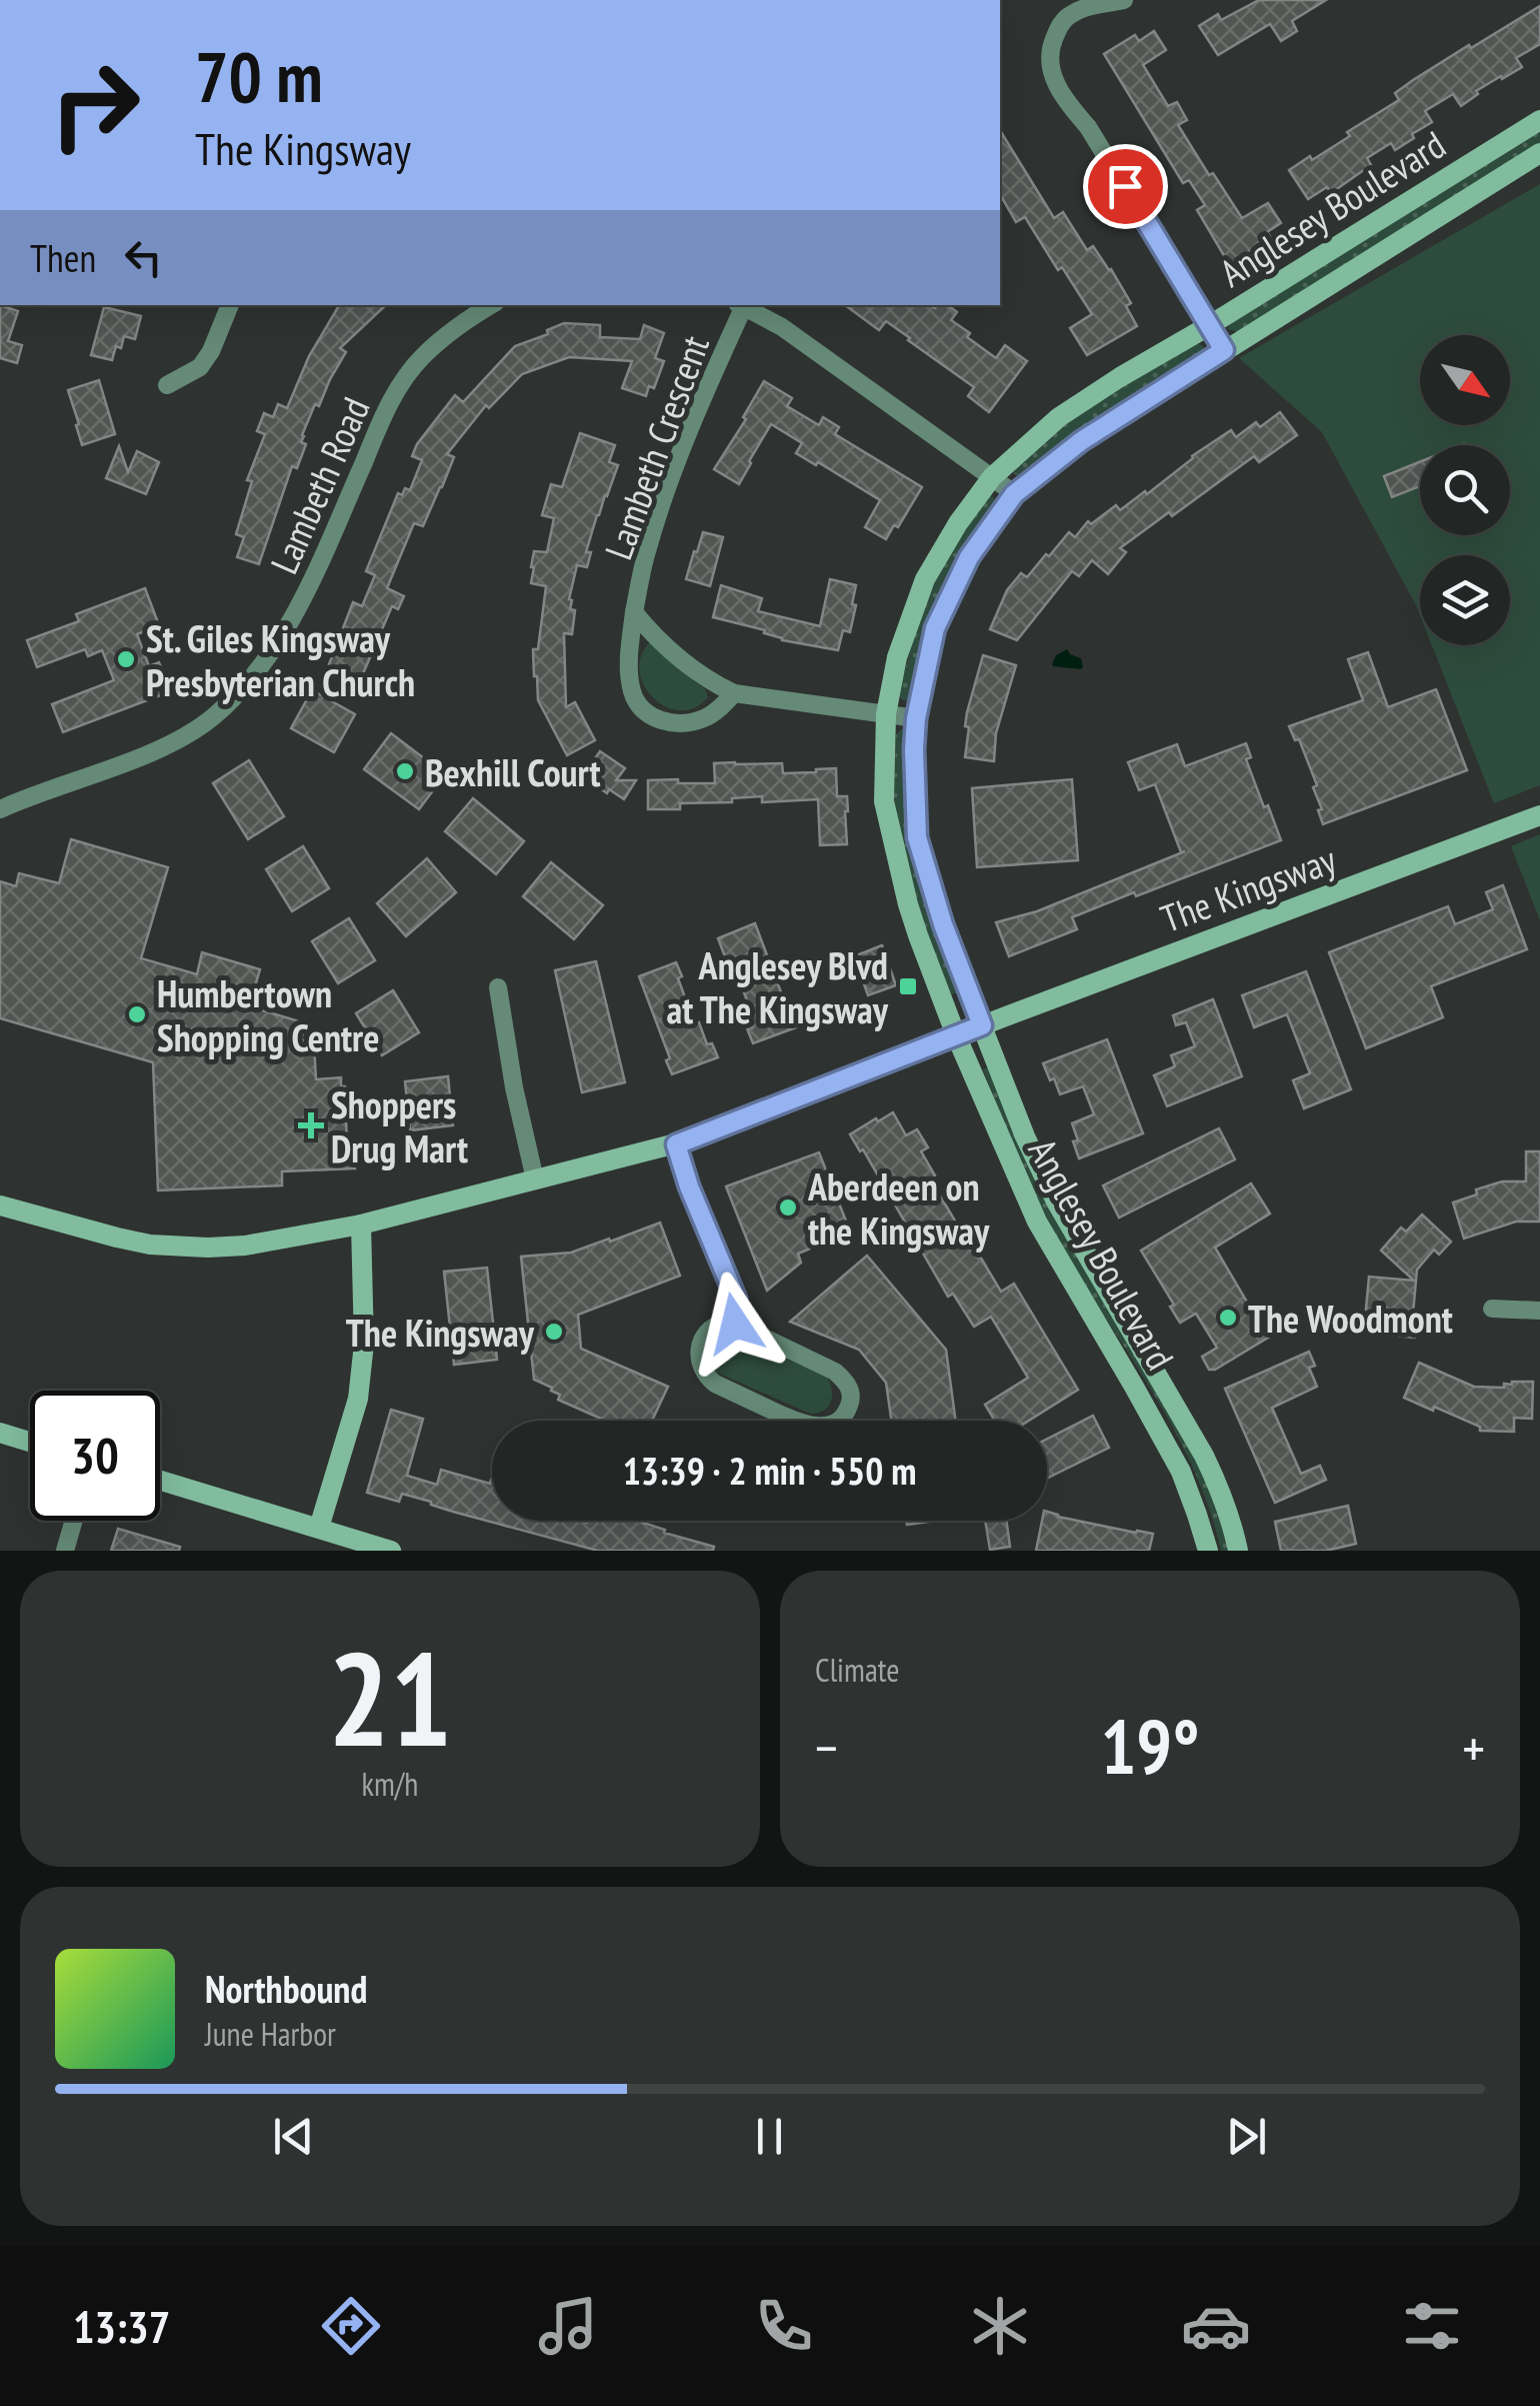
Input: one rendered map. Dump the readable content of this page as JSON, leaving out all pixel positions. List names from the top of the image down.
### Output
{
  "streets": {
    "street": [
      "Anglesey Boulevard",
      "Lambeth Crescent",
      "Lambeth Road",
      "The Kingsway"
    ]
  },
  "crossings": [
    ["Anglesey Boulevard", "Lambeth Crescent"],
    ["Anglesey Boulevard", "The Kingsway"]
  ],
  "places": {
    "other": [
      "St. Giles Kingsway Presbyterian Church",
      "Bexhill Court",
      "Humbertown Shopping Centre",
      "Aberdeen on the Kingsway",
      "The Woodmont",
      "The Kingsway"
    ],
    "transit": ["Anglesey Blvd at The Kingsway"],
    "health": ["Shoppers Drug Mart"]
  },
  "north": "bottom right",
  "page": {
    "turn": ["70 m", "The Kingsway"],
    "then": "Then",
    "limit": "30",
    "trip": "13:39 · 2 min · 550 m",
    "tile": [
      ["21", "km/h"],
      "Climate"
    ],
    "heat": ["−", "19°", "+"],
    "song": ["Northbound", "June Harbor"],
    "tabs": "13:37"
  }
}
